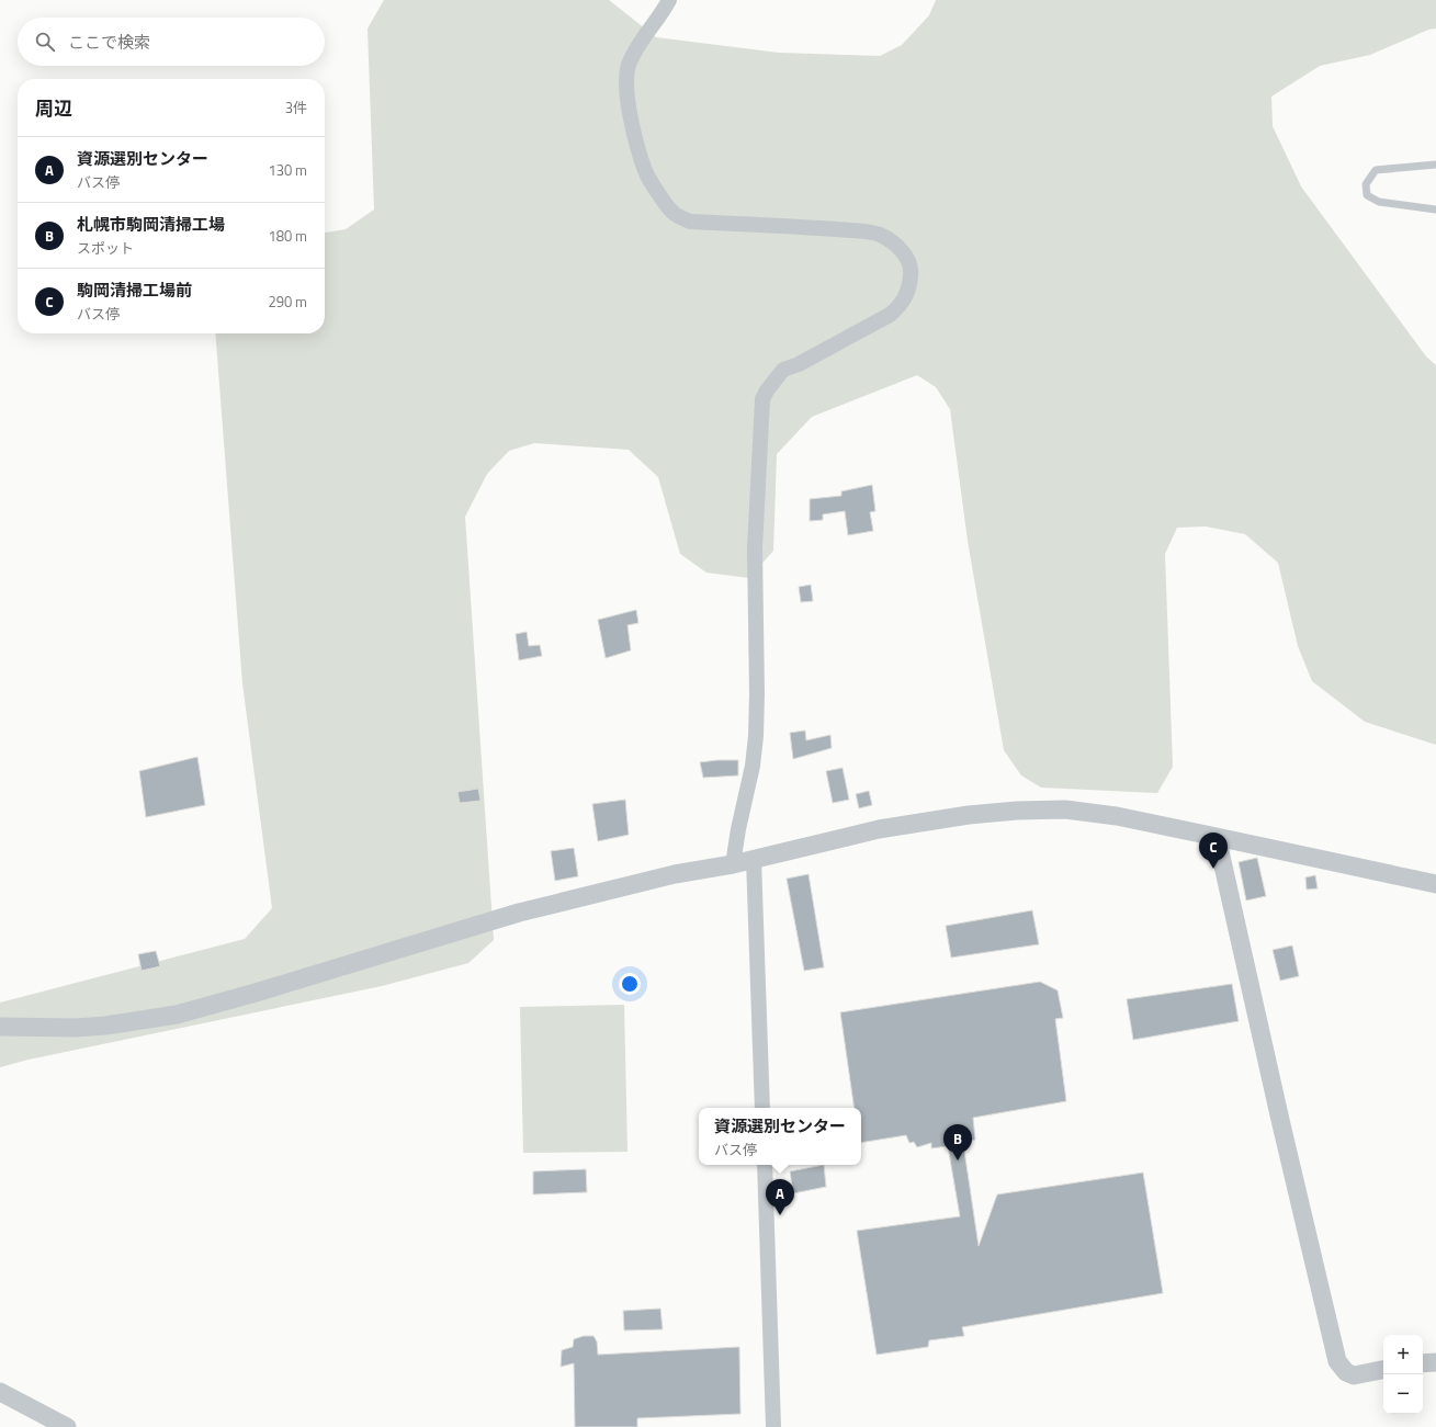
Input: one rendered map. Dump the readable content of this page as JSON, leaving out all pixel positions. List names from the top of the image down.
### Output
{
  "page": {
    "search": "ここで検索",
    "heading": ["周辺", "3件"],
    "list": [
      {
        "mark": "A",
        "name": "資源選別センター",
        "note": "バス停",
        "value": "130 m"
      },
      {
        "mark": "B",
        "name": "札幌市駒岡清掃工場",
        "note": "スポット",
        "value": "180 m"
      },
      {
        "mark": "C",
        "name": "駒岡清掃工場前",
        "note": "バス停",
        "value": "290 m"
      }
    ],
    "pins": ["C", "B", "A"],
    "popup": ["資源選別センター", "バス停"],
    "map_buttons": ["+", "−"]
  }
}
